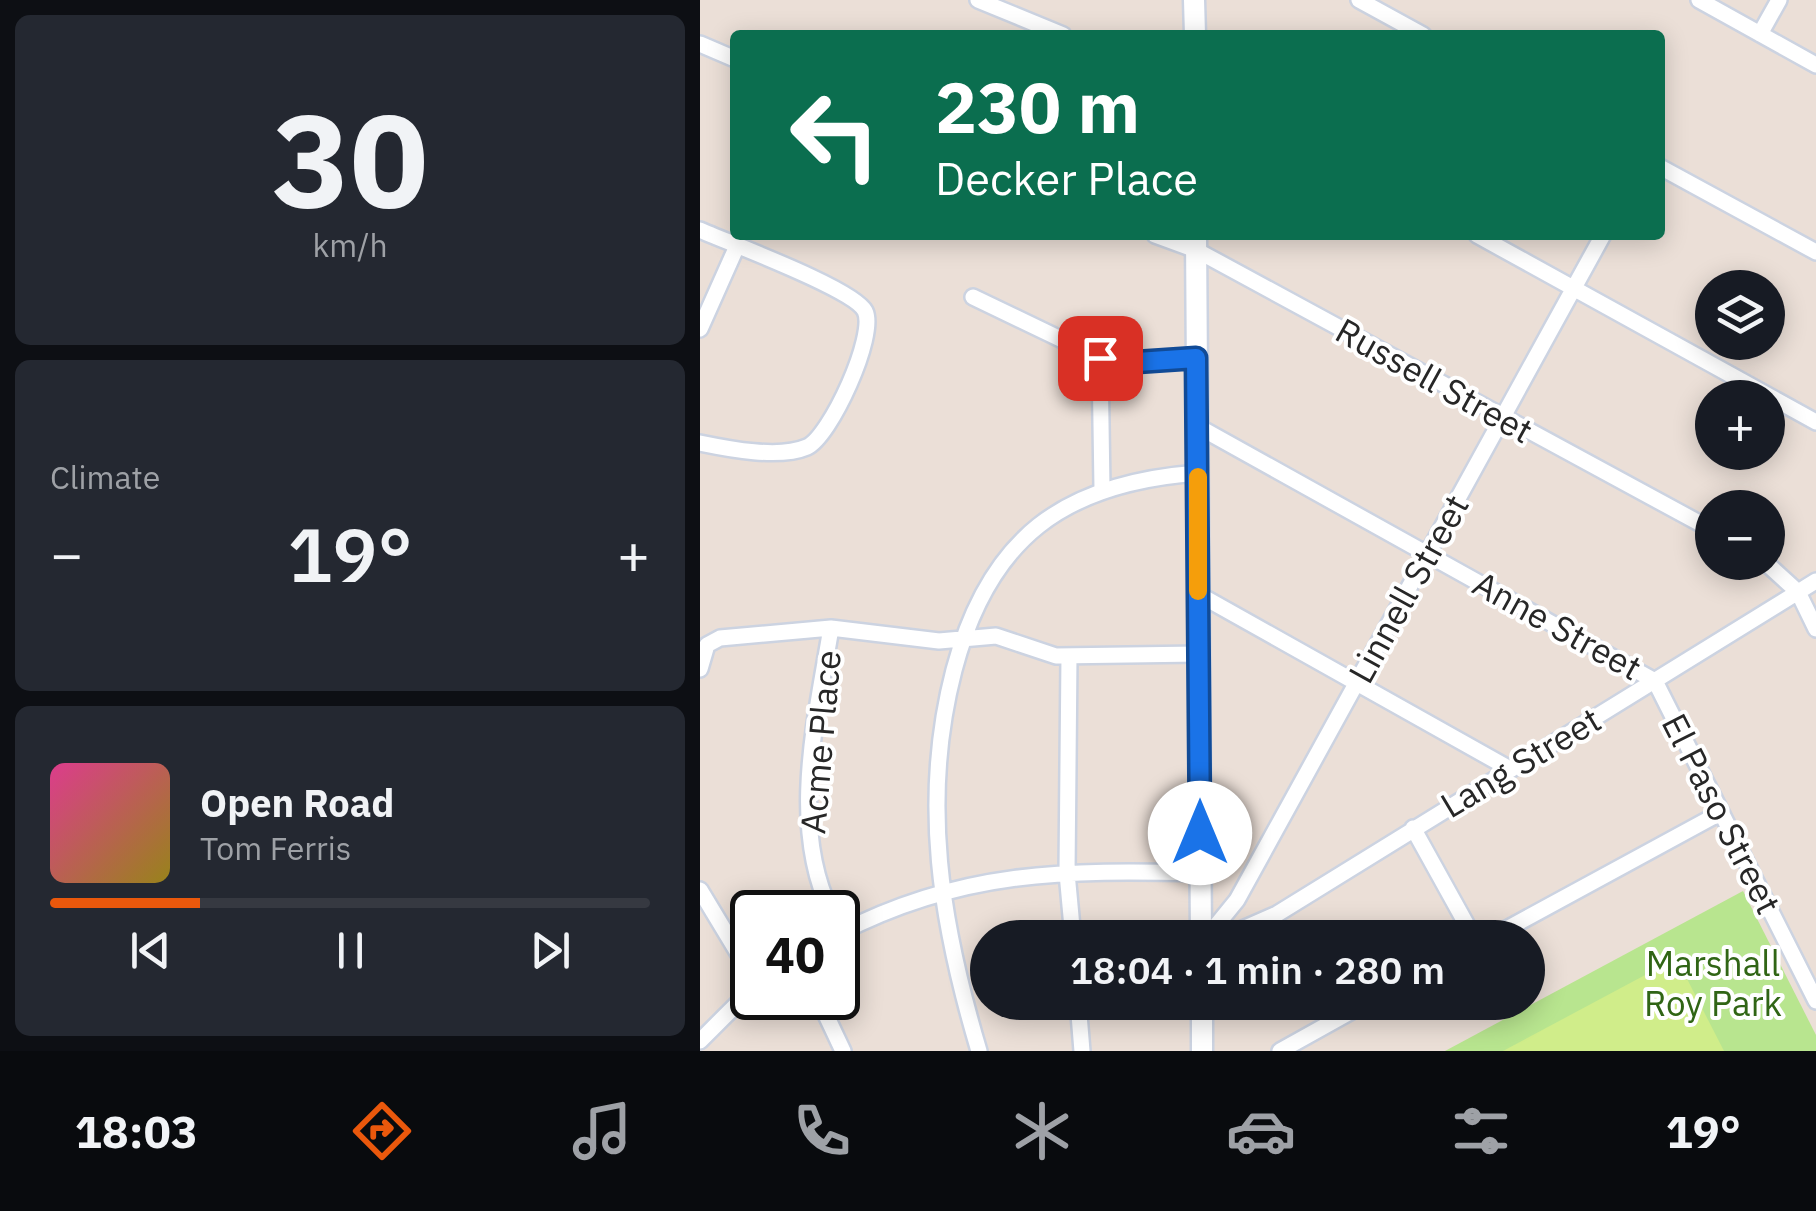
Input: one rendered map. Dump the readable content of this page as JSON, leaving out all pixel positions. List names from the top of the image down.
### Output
{
  "streets": {
    "street": [
      "Russell Street",
      "Linnell Street",
      "Anne Street",
      "Acme Place",
      "Lang Street",
      "El Paso Street"
    ]
  },
  "crossings": [
    ["Russell Street", "Linnell Street"],
    ["Linnell Street", "Anne Street"],
    ["Anne Street", "Lang Street"],
    ["Anne Street", "El Paso Street"],
    ["Lang Street", "El Paso Street"]
  ],
  "parks": ["Marshall Roy Park"],
  "page": {
    "tile": [
      ["30", "km/h"],
      "Climate"
    ],
    "turn": ["230 m", "Decker Place"],
    "map_buttons": ["+", "−"],
    "heat": ["−", "19°", "+"],
    "song": ["Open Road", "Tom Ferris"],
    "limit": "40",
    "trip": "18:04 · 1 min · 280 m",
    "tabs": ["18:03", "19°"]
  }
}
